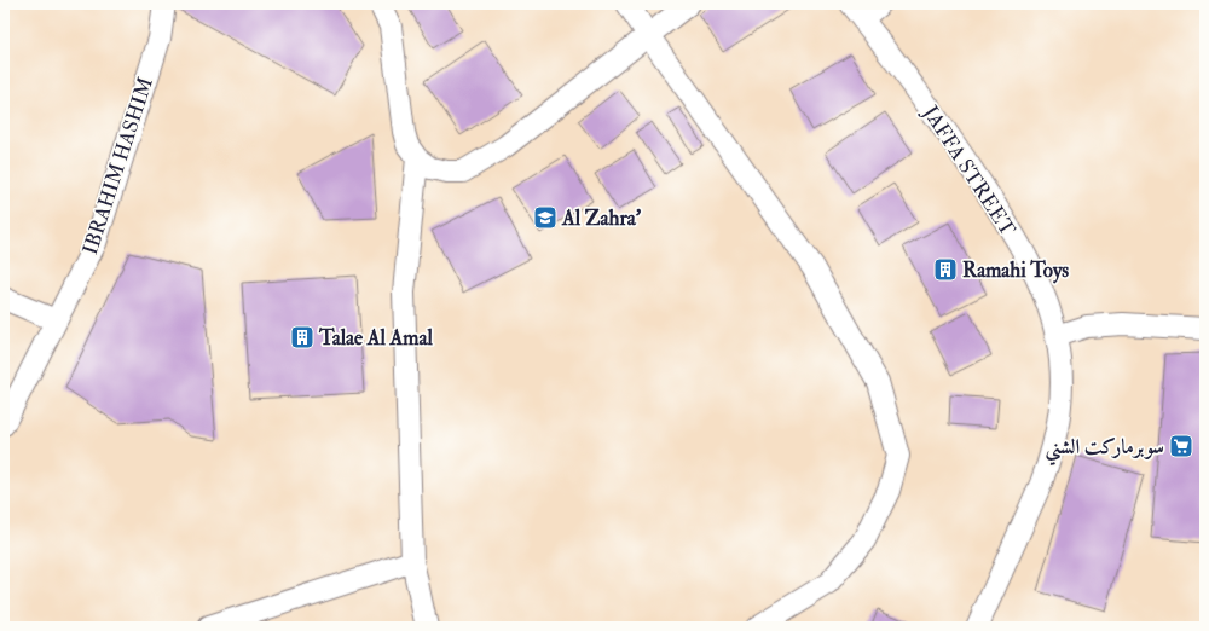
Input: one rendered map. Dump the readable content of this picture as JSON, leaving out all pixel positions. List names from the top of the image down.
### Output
{
  "streets": {
    "street": ["IBRAHIM HASHIM", "JAFFA STREET"]
  },
  "places": {
    "school or university": ["Al Zahra'"],
    "building": ["Ramahi Toys", "Talae Al Amal"],
    "supermarket": ["سوبرماركت الشني"]
  }
}
